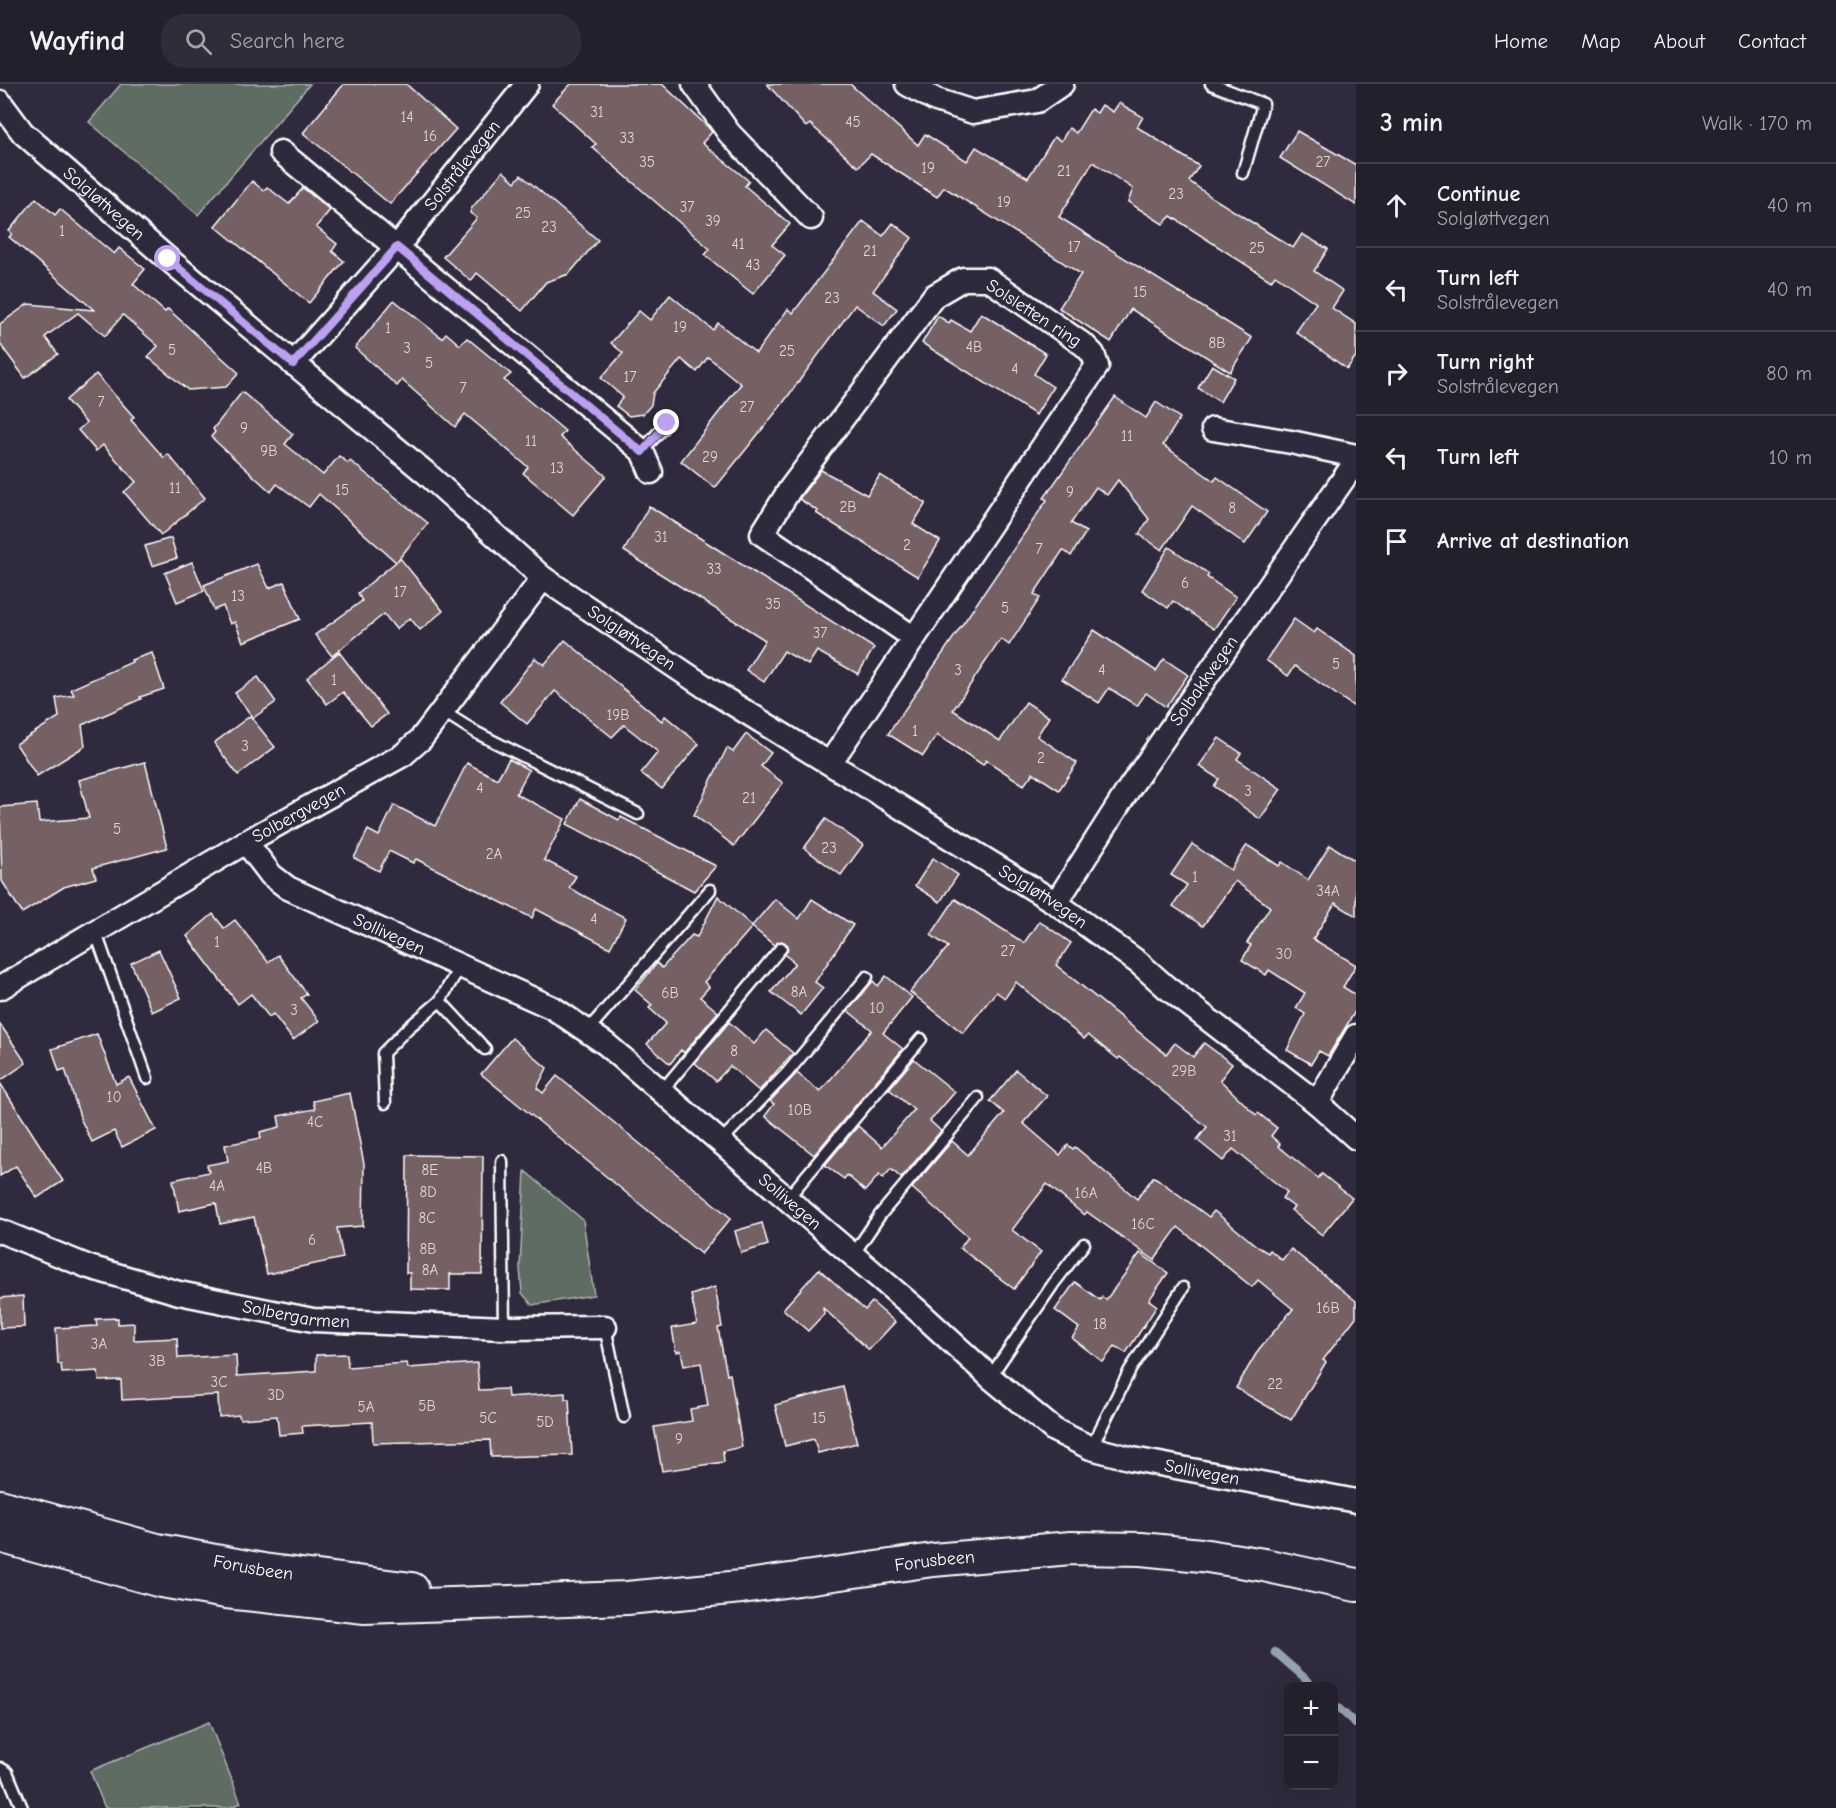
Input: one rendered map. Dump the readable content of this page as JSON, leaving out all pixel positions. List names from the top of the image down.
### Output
{
  "streets": {
    "main road": ["Forusbeen"],
    "street": [
      "Solstrålevegen",
      "Solgløttvegen",
      "Solsletten ring",
      "Solbakkvegen",
      "Solbergvegen",
      "Sollivegen",
      "Solbergarmen"
    ]
  },
  "crossings": [
    ["Solstrålevegen", "Solgløttvegen"],
    ["Solgløttvegen", "Solsletten ring"],
    ["Solgløttvegen", "Solbakkvegen"],
    ["Solgløttvegen", "Solbergvegen"],
    ["Solbergvegen", "Sollivegen"]
  ],
  "house_numbers": [
    "31",
    "14",
    "45",
    "16",
    "33",
    "35",
    "27",
    "19",
    "21",
    "23",
    "19",
    "37",
    "25",
    "39",
    "23",
    "1",
    "41",
    "17",
    "25",
    "21",
    "43",
    "15",
    "23",
    "19",
    "1",
    "8B",
    "4B",
    "3",
    "5",
    "25",
    "5",
    "4",
    "17",
    "7",
    "7",
    "27",
    "9",
    "11",
    "11",
    "9B",
    "29",
    "13",
    "11",
    "15",
    "9",
    "2B",
    "8",
    "31",
    "2",
    "7",
    "33",
    "6",
    "17",
    "13",
    "35",
    "5",
    "37",
    "5",
    "3",
    "4",
    "1",
    "19B",
    "1",
    "3",
    "2",
    "4",
    "3",
    "21",
    "5",
    "23",
    "2A",
    "1",
    "34A",
    "4",
    "1",
    "27",
    "30",
    "8A",
    "6B",
    "10",
    "3",
    "8",
    "29B",
    "10",
    "10B",
    "4C",
    "31",
    "4B",
    "8E",
    "4A",
    "8D",
    "16A",
    "8C",
    "16C",
    "6",
    "8B",
    "8A",
    "16B",
    "18",
    "3A",
    "3B",
    "3C",
    "22",
    "3D",
    "5B",
    "5A",
    "5C",
    "15",
    "5D",
    "9"
  ],
  "page": {
    "header": "Wayfind",
    "search": "Search here",
    "nav": [
      "Home",
      "Map",
      "About",
      "Contact"
    ],
    "heading": ["3 min", "Walk · 170 m"],
    "list": [
      ["Continue", "Solgløttvegen", "40 m"],
      ["Turn left", "Solstrålevegen", "40 m"],
      ["Turn right", "Solstrålevegen", "80 m"],
      ["Turn left", "10 m"],
      "Arrive at destination"
    ],
    "map_buttons": ["+", "−"]
  }
}
